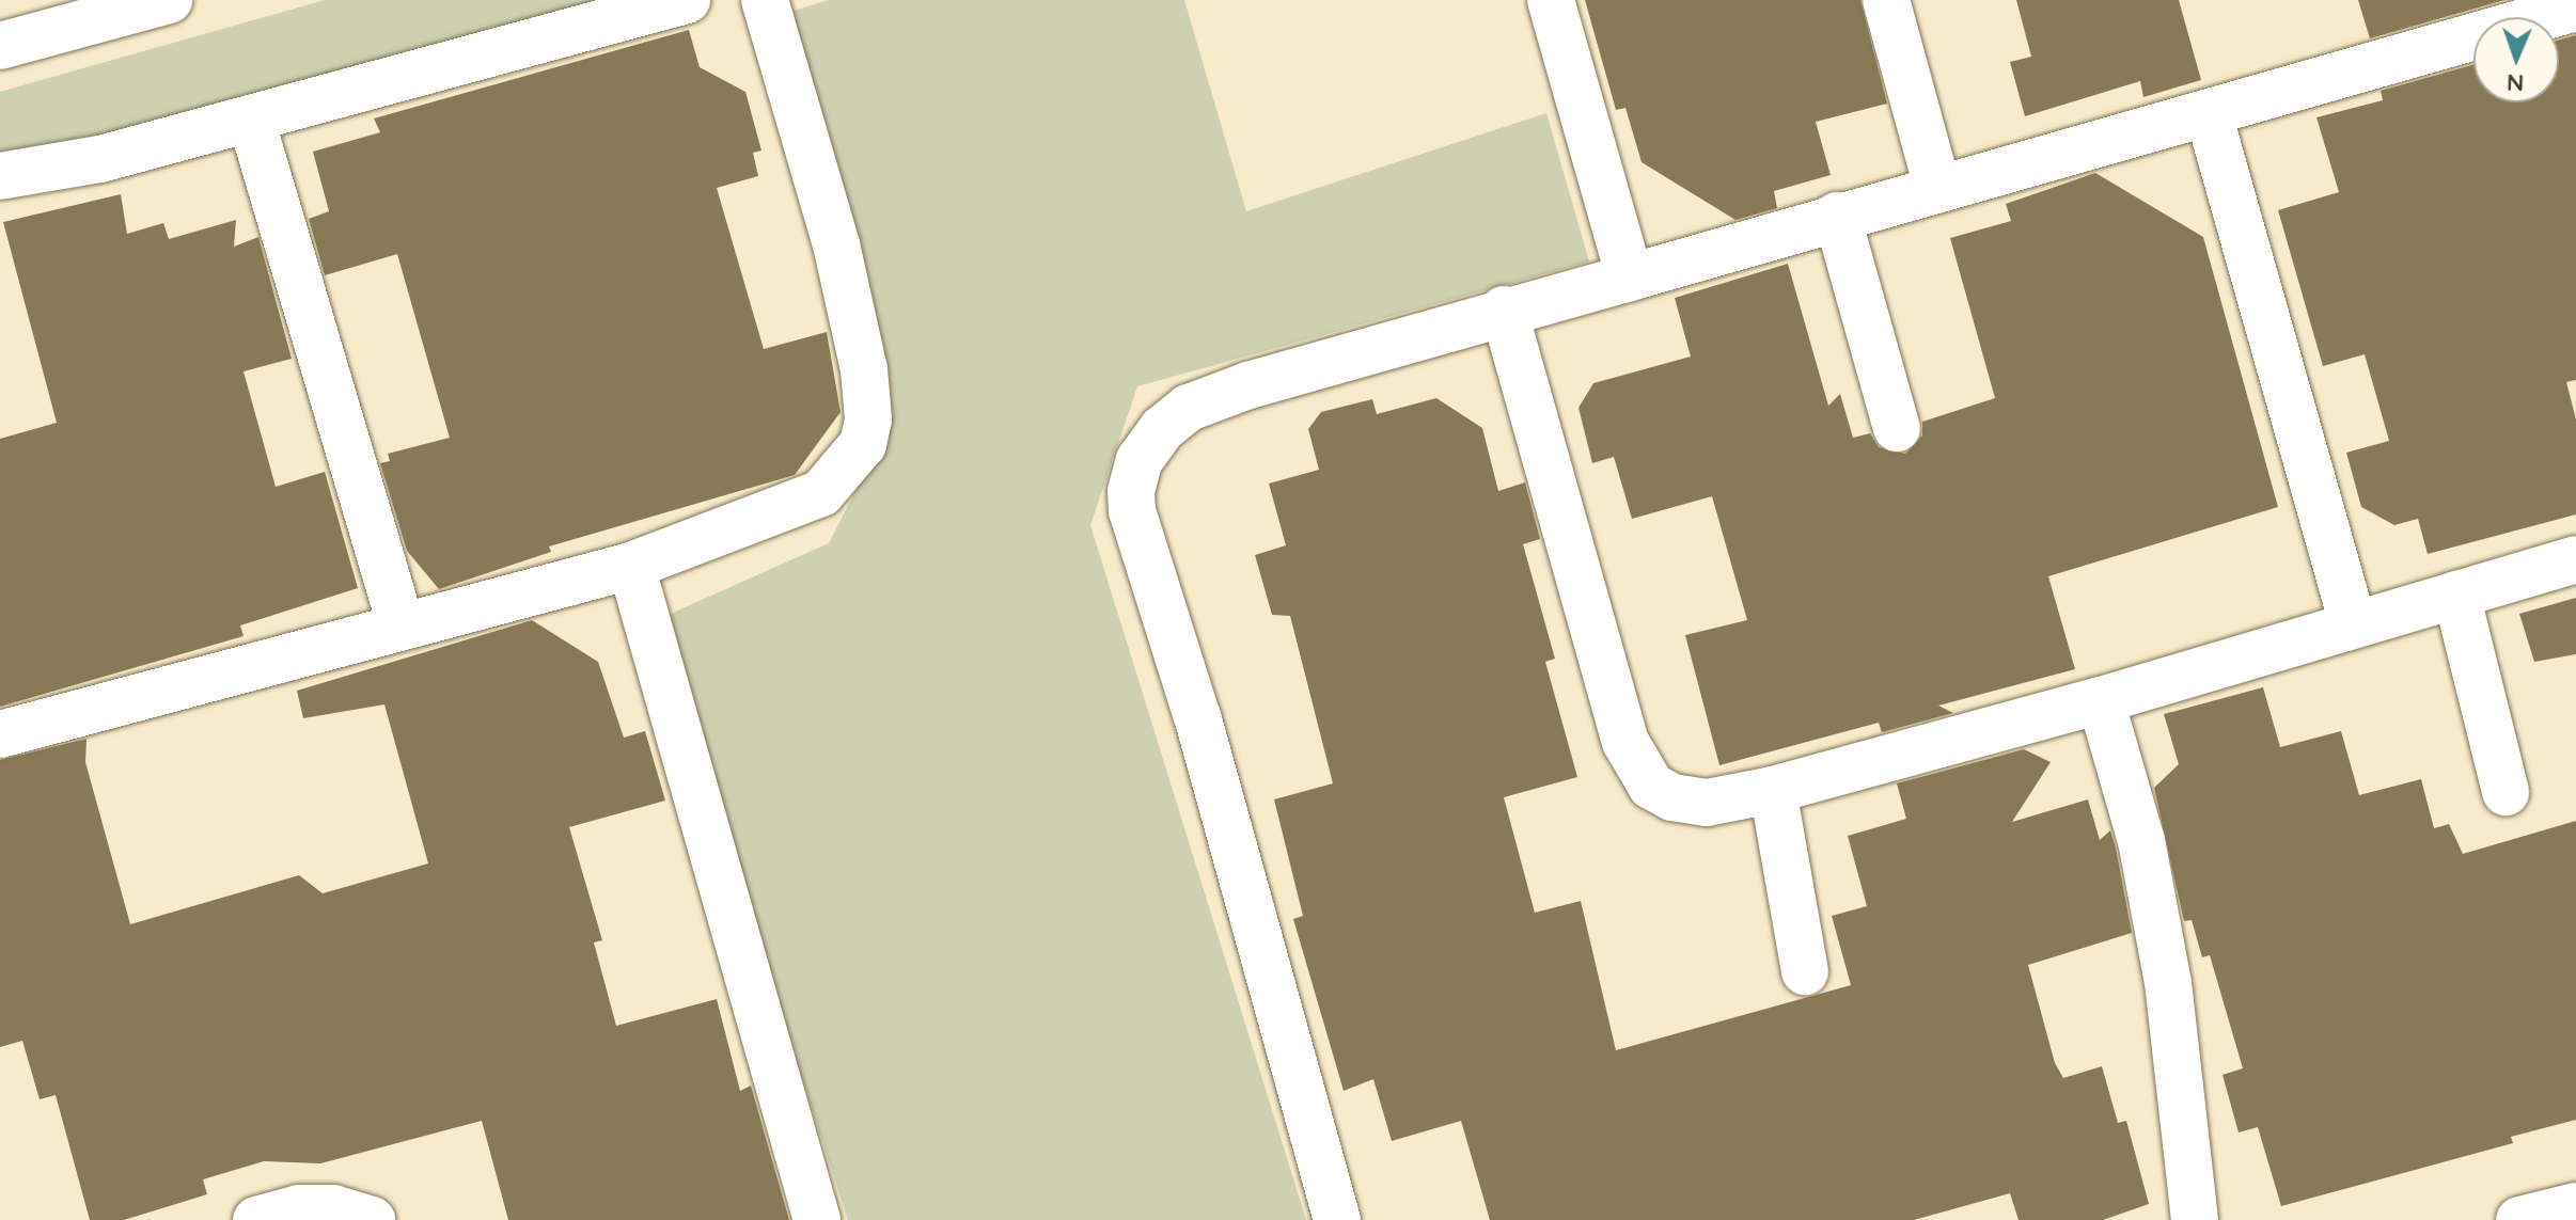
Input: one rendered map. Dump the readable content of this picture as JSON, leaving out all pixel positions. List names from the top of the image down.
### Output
{
  "north": "bottom"
}
